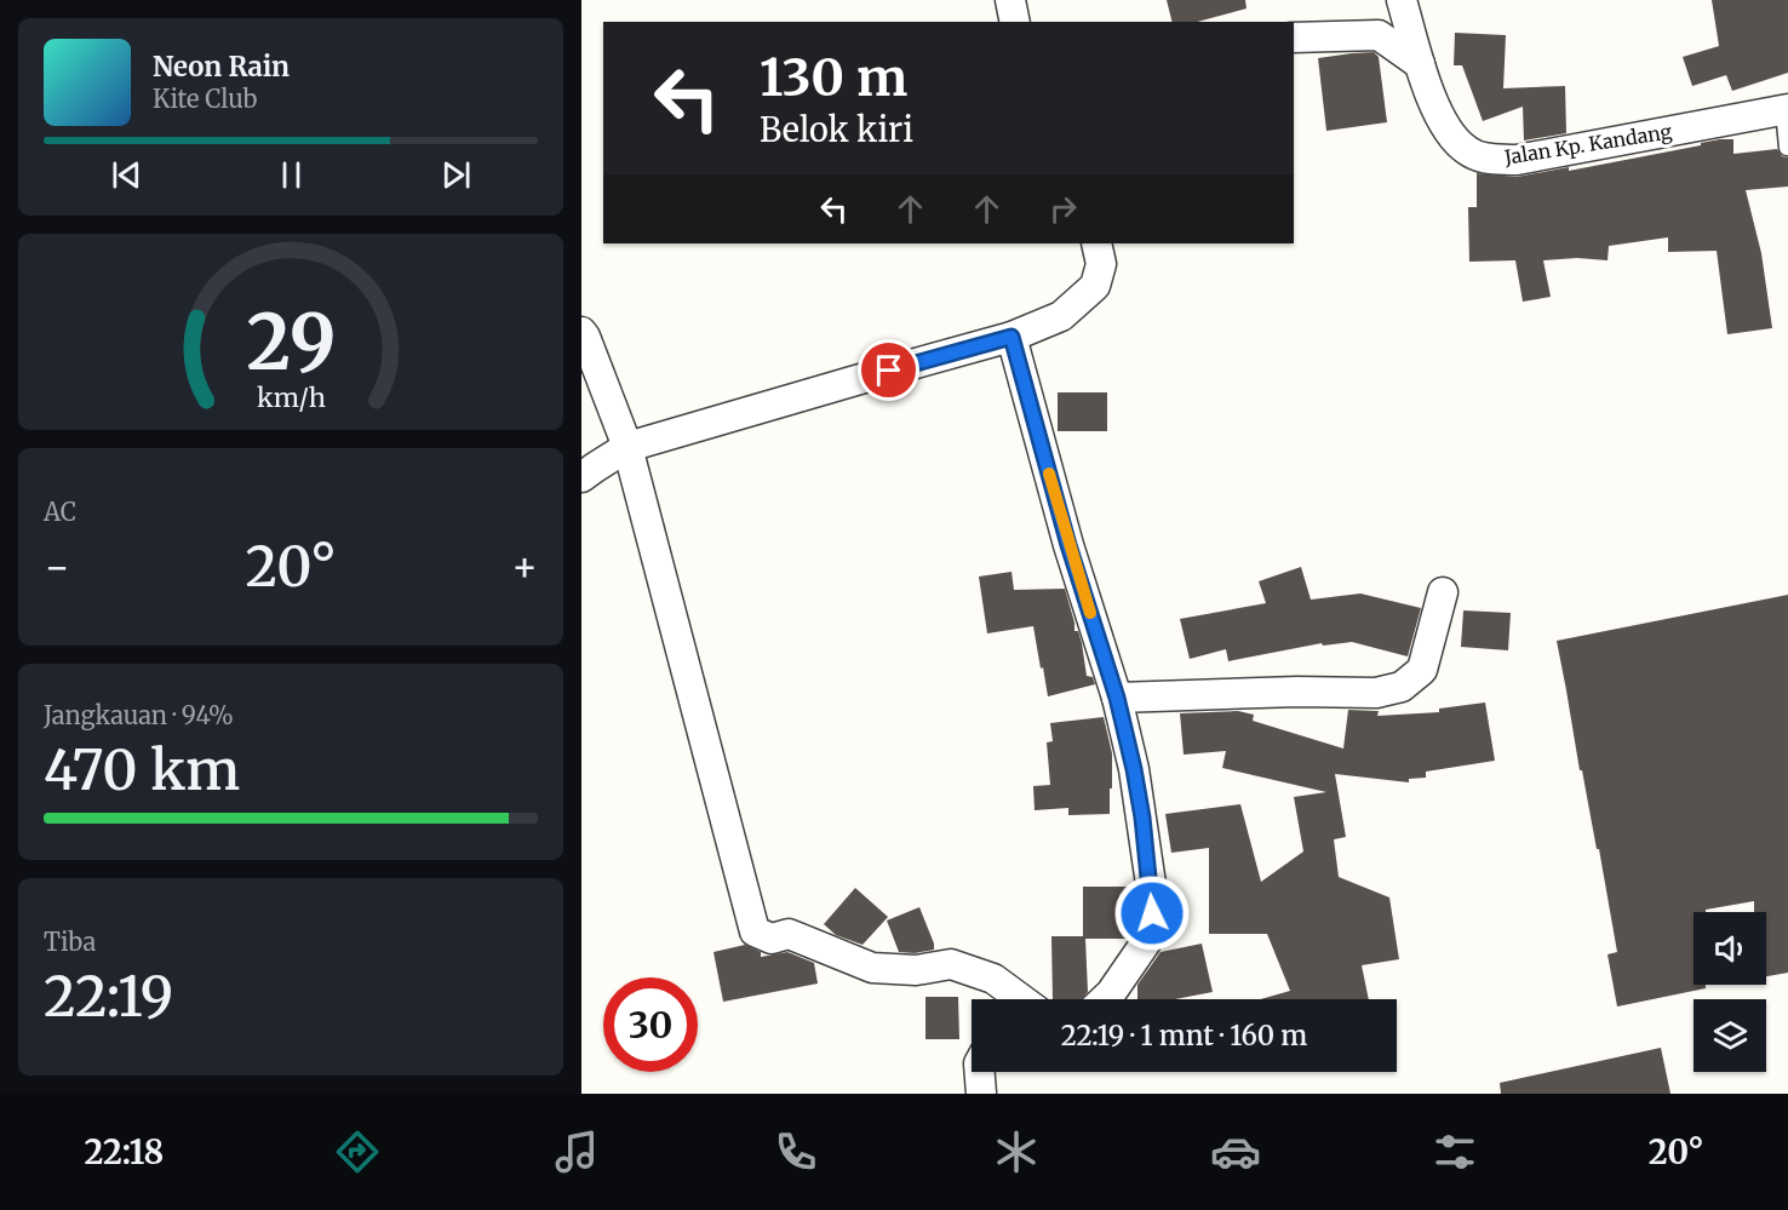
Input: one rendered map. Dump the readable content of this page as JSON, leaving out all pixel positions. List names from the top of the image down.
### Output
{
  "streets": {
    "street": ["Jalan Kp. Kandang"]
  },
  "page": {
    "turn": ["130 m", "Belok kiri"],
    "song": ["Neon Rain", "Kite Club"],
    "tile": [
      "AC",
      ["Jangkauan · 94%", "470 km"],
      ["Tiba", "22:19"]
    ],
    "heat": ["−", "20°", "+"],
    "limit": "30",
    "trip": "22:19 · 1 mnt · 160 m",
    "tabs": ["22:18", "20°"],
    "gauge": ["29", "km/h"]
  }
}
